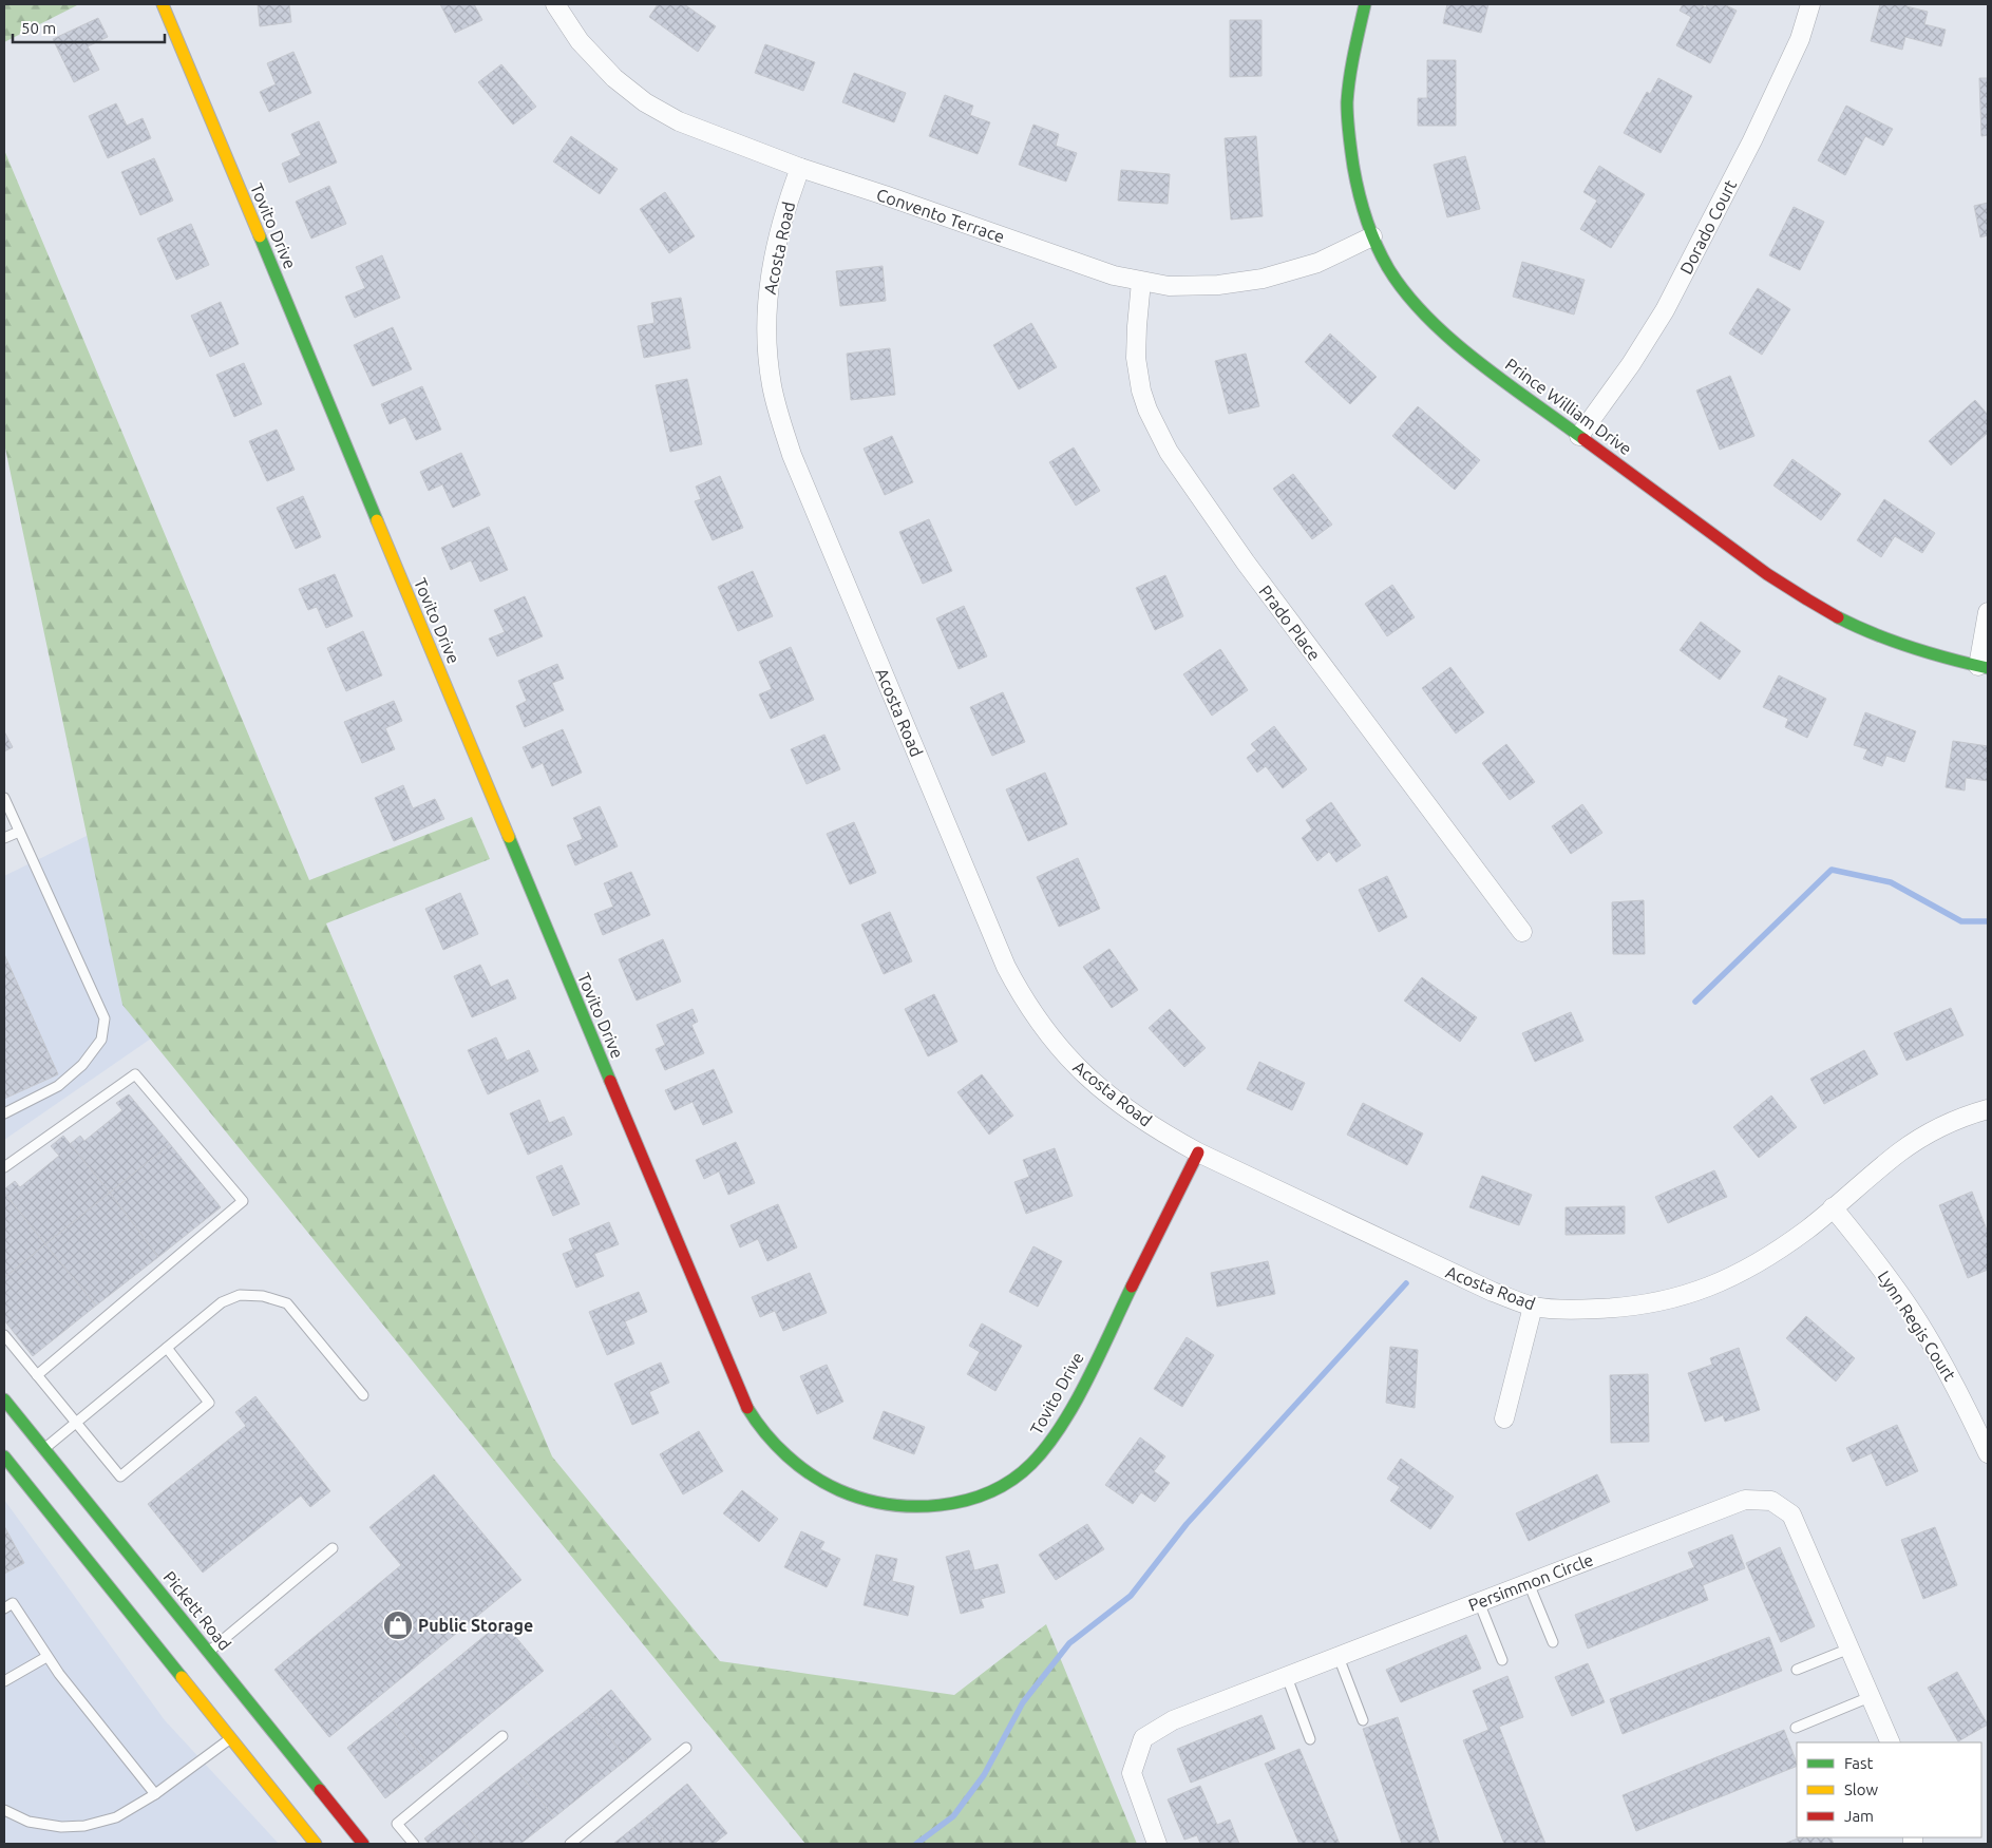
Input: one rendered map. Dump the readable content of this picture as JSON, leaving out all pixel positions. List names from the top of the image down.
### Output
{
  "streets": {
    "street": [
      "Convento Terrace",
      "Tovito Drive",
      "Dorado Court",
      "Acosta Road",
      "Prince William Drive",
      "Prado Place",
      "Lynn Regis Court",
      "Persimmon Circle",
      "Pickett Road"
    ]
  },
  "crossings": [
    ["Convento Terrace", "Acosta Road"],
    ["Convento Terrace", "Prince William Drive"],
    ["Convento Terrace", "Prado Place"],
    ["Tovito Drive", "Acosta Road"],
    ["Dorado Court", "Prince William Drive"],
    ["Acosta Road", "Lynn Regis Court"]
  ],
  "places": {
    "shop": ["Public Storage"]
  },
  "legend": ["Fast", "Slow", "Jam"],
  "scale_bar": "50 m"
}
